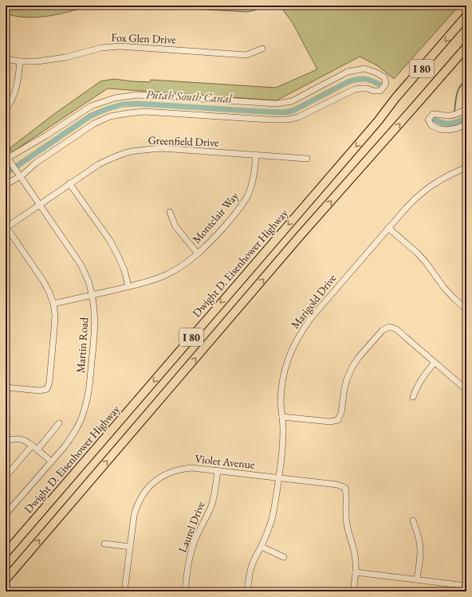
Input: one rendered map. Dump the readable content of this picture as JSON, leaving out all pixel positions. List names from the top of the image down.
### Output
{
  "streets": {
    "highway": ["I 80", "Dwight D. Eisenhower Highway"],
    "street": [
      "Fox Glen Drive",
      "Greenfield Drive",
      "Montclair Way",
      "Marigold Drive",
      "Martin Road",
      "Violet Avenue",
      "Laurel Drive"
    ]
  },
  "crossings": [
    ["Greenfield Drive", "Montclair Way"],
    ["Greenfield Drive", "Martin Road"],
    ["Montclair Way", "Martin Road"],
    ["Marigold Drive", "Violet Avenue"],
    ["Violet Avenue", "Laurel Drive"]
  ],
  "water": ["Putah South Canal"]
}
